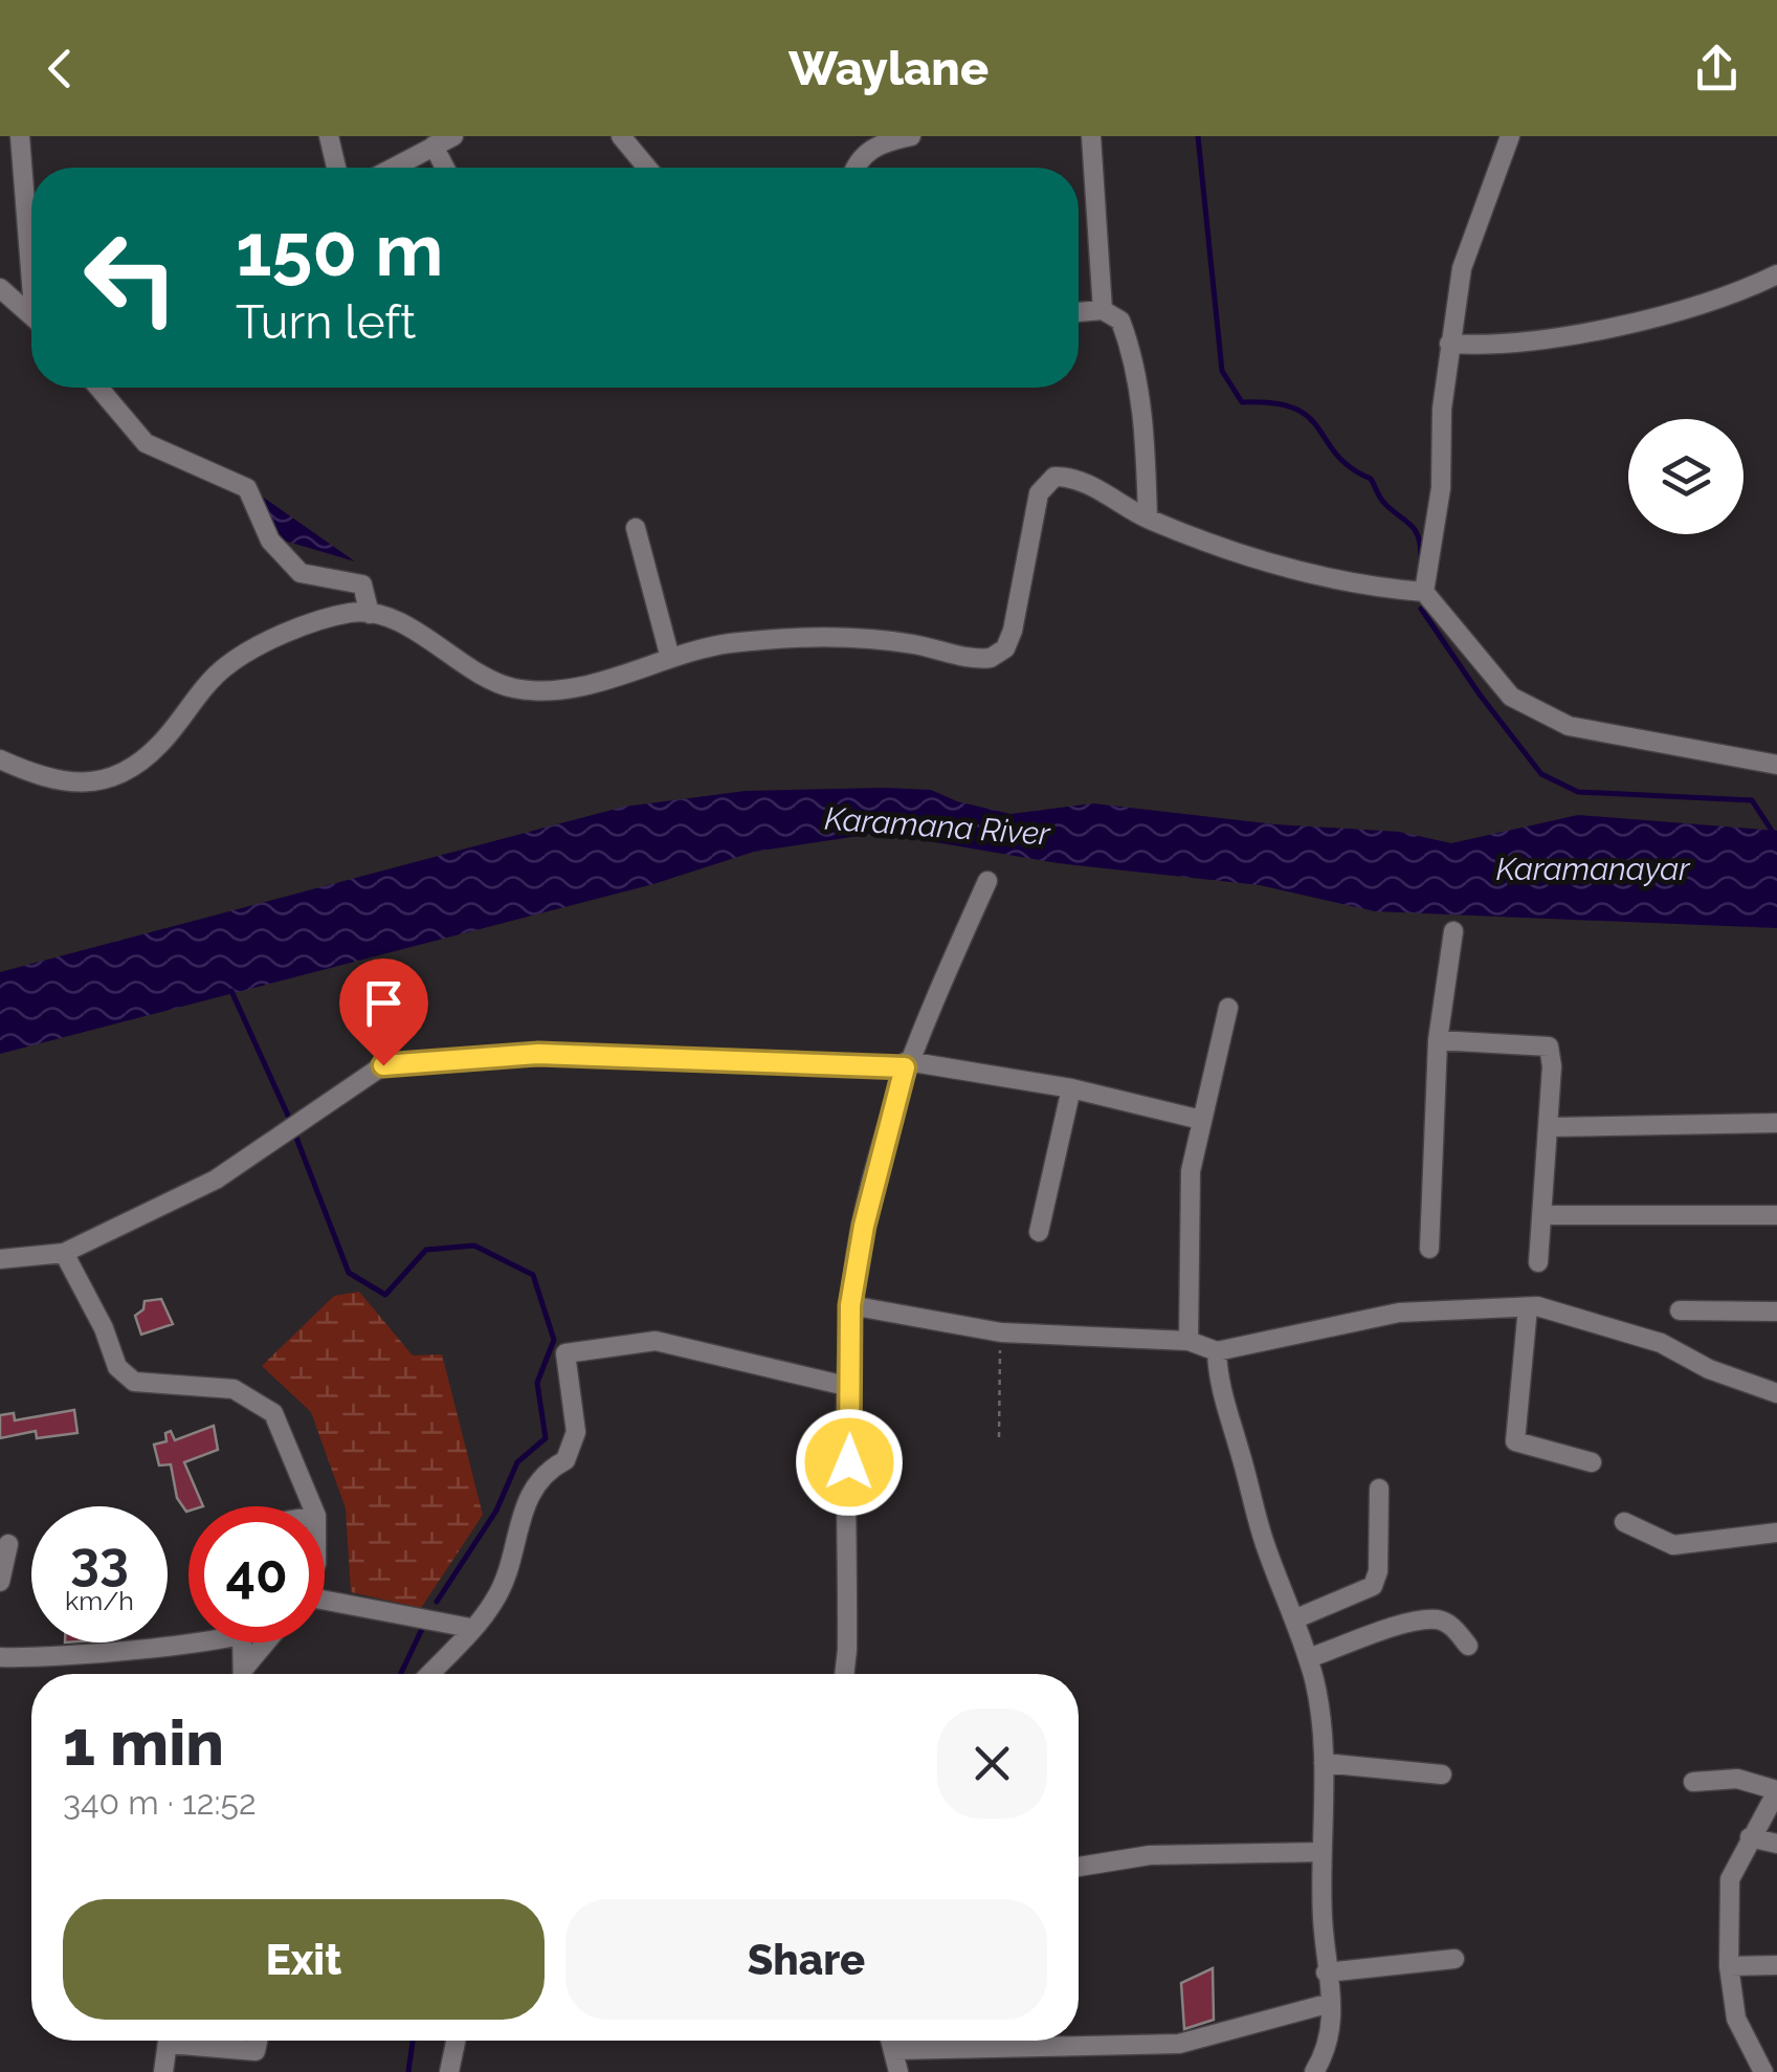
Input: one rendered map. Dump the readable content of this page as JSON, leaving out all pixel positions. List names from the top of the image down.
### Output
{
  "water": ["Karamana River", "Karamanayar"],
  "page": {
    "header": "Waylane",
    "turn": ["150 m", "Turn left"],
    "speed": "33 km/h",
    "limit": "40",
    "heading": ["1 min", "340 m · 12:52"],
    "buttons": ["Exit", "Share"]
  }
}
